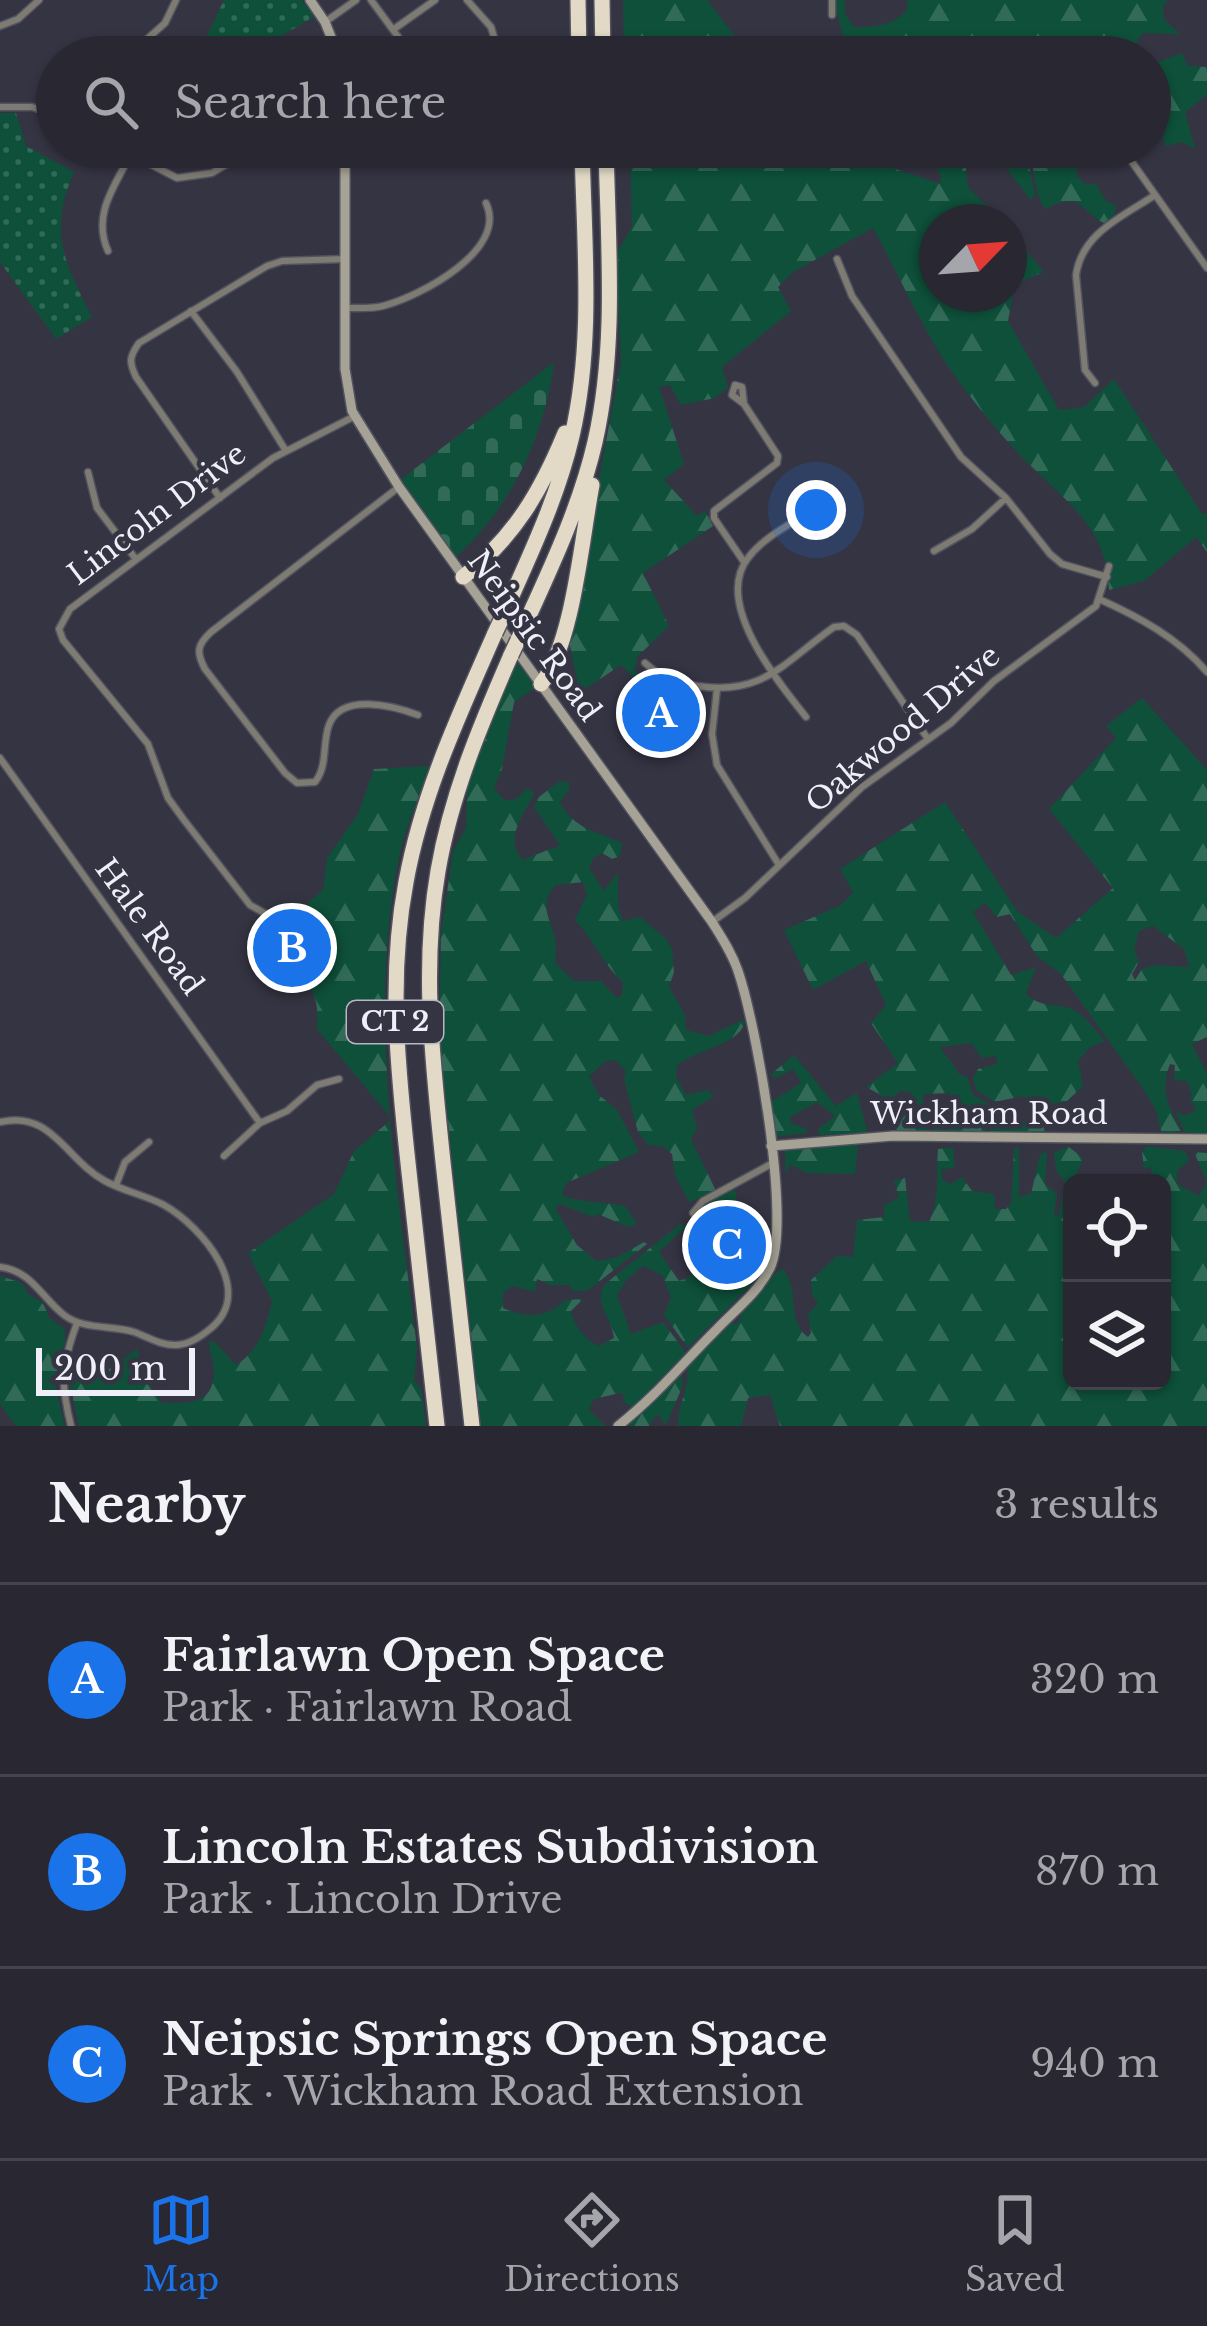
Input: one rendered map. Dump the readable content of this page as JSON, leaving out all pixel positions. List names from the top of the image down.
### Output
{
  "streets": {
    "highway": ["CT 2"],
    "street": [
      "Lincoln Drive",
      "Neipsic Road",
      "Oakwood Drive",
      "Hale Road",
      "Wickham Road"
    ]
  },
  "crossings": [
    ["Lincoln Drive", "Neipsic Road"],
    ["Neipsic Road", "Oakwood Drive"],
    ["Neipsic Road", "Wickham Road"]
  ],
  "scale_bar": "200 m",
  "north": "top right",
  "page": {
    "search": "Search here",
    "pins": ["A", "B", "C"],
    "scale": "200 m",
    "heading": ["Nearby", "3 results"],
    "list": [
      {
        "mark": "A",
        "name": "Fairlawn Open Space",
        "note": "Park · Fairlawn Road",
        "value": "320 m"
      },
      {
        "mark": "B",
        "name": "Lincoln Estates Subdivision",
        "note": "Park · Lincoln Drive",
        "value": "870 m"
      },
      {
        "mark": "C",
        "name": "Neipsic Springs Open Space",
        "note": "Park · Wickham Road Extension",
        "value": "940 m"
      }
    ],
    "nav": ["Map", "Directions", "Saved"]
  }
}
